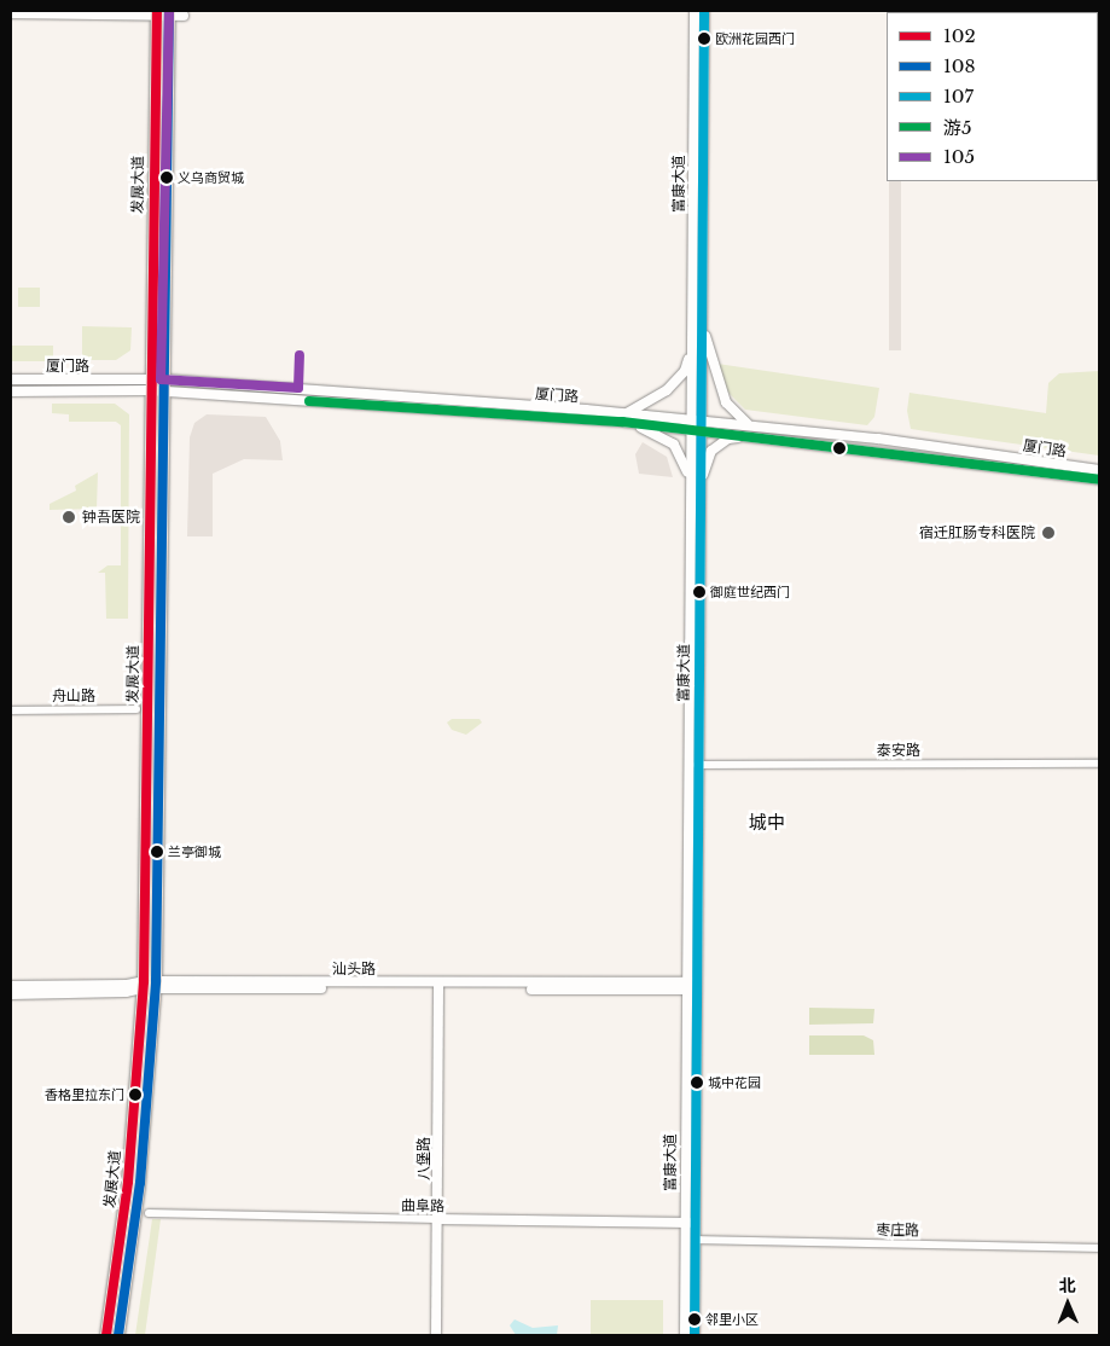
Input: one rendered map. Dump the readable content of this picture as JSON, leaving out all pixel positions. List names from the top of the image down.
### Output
{
  "streets": {
    "main road": ["发展大道"],
    "street": [
      "富康大道",
      "厦门路",
      "舟山路",
      "泰安路",
      "汕头路",
      "八堡路",
      "曲阜路",
      "枣庄路"
    ]
  },
  "crossings": [
    ["富康大道", "厦门路"],
    ["富康大道", "泰安路"],
    ["富康大道", "汕头路"],
    ["富康大道", "曲阜路"],
    ["富康大道", "枣庄路"],
    ["发展大道", "厦门路"],
    ["发展大道", "汕头路"],
    ["汕头路", "八堡路"],
    ["八堡路", "曲阜路"]
  ],
  "districts": ["城中"],
  "places": [
    "欧洲花园西门",
    "义乌商贸城",
    "钟吾医院",
    "宿迁肛肠专科医院",
    "御庭世纪西门",
    "兰亭御城",
    "城中花园",
    "香格里拉东门",
    "邻里小区"
  ],
  "lines": [
    "transit line 102",
    "transit line 108",
    "transit line 107",
    "transit line 105",
    "transit line 游5"
  ],
  "legend": [
    "102",
    "108",
    "107",
    "游5",
    "105"
  ],
  "north": "top"
}
